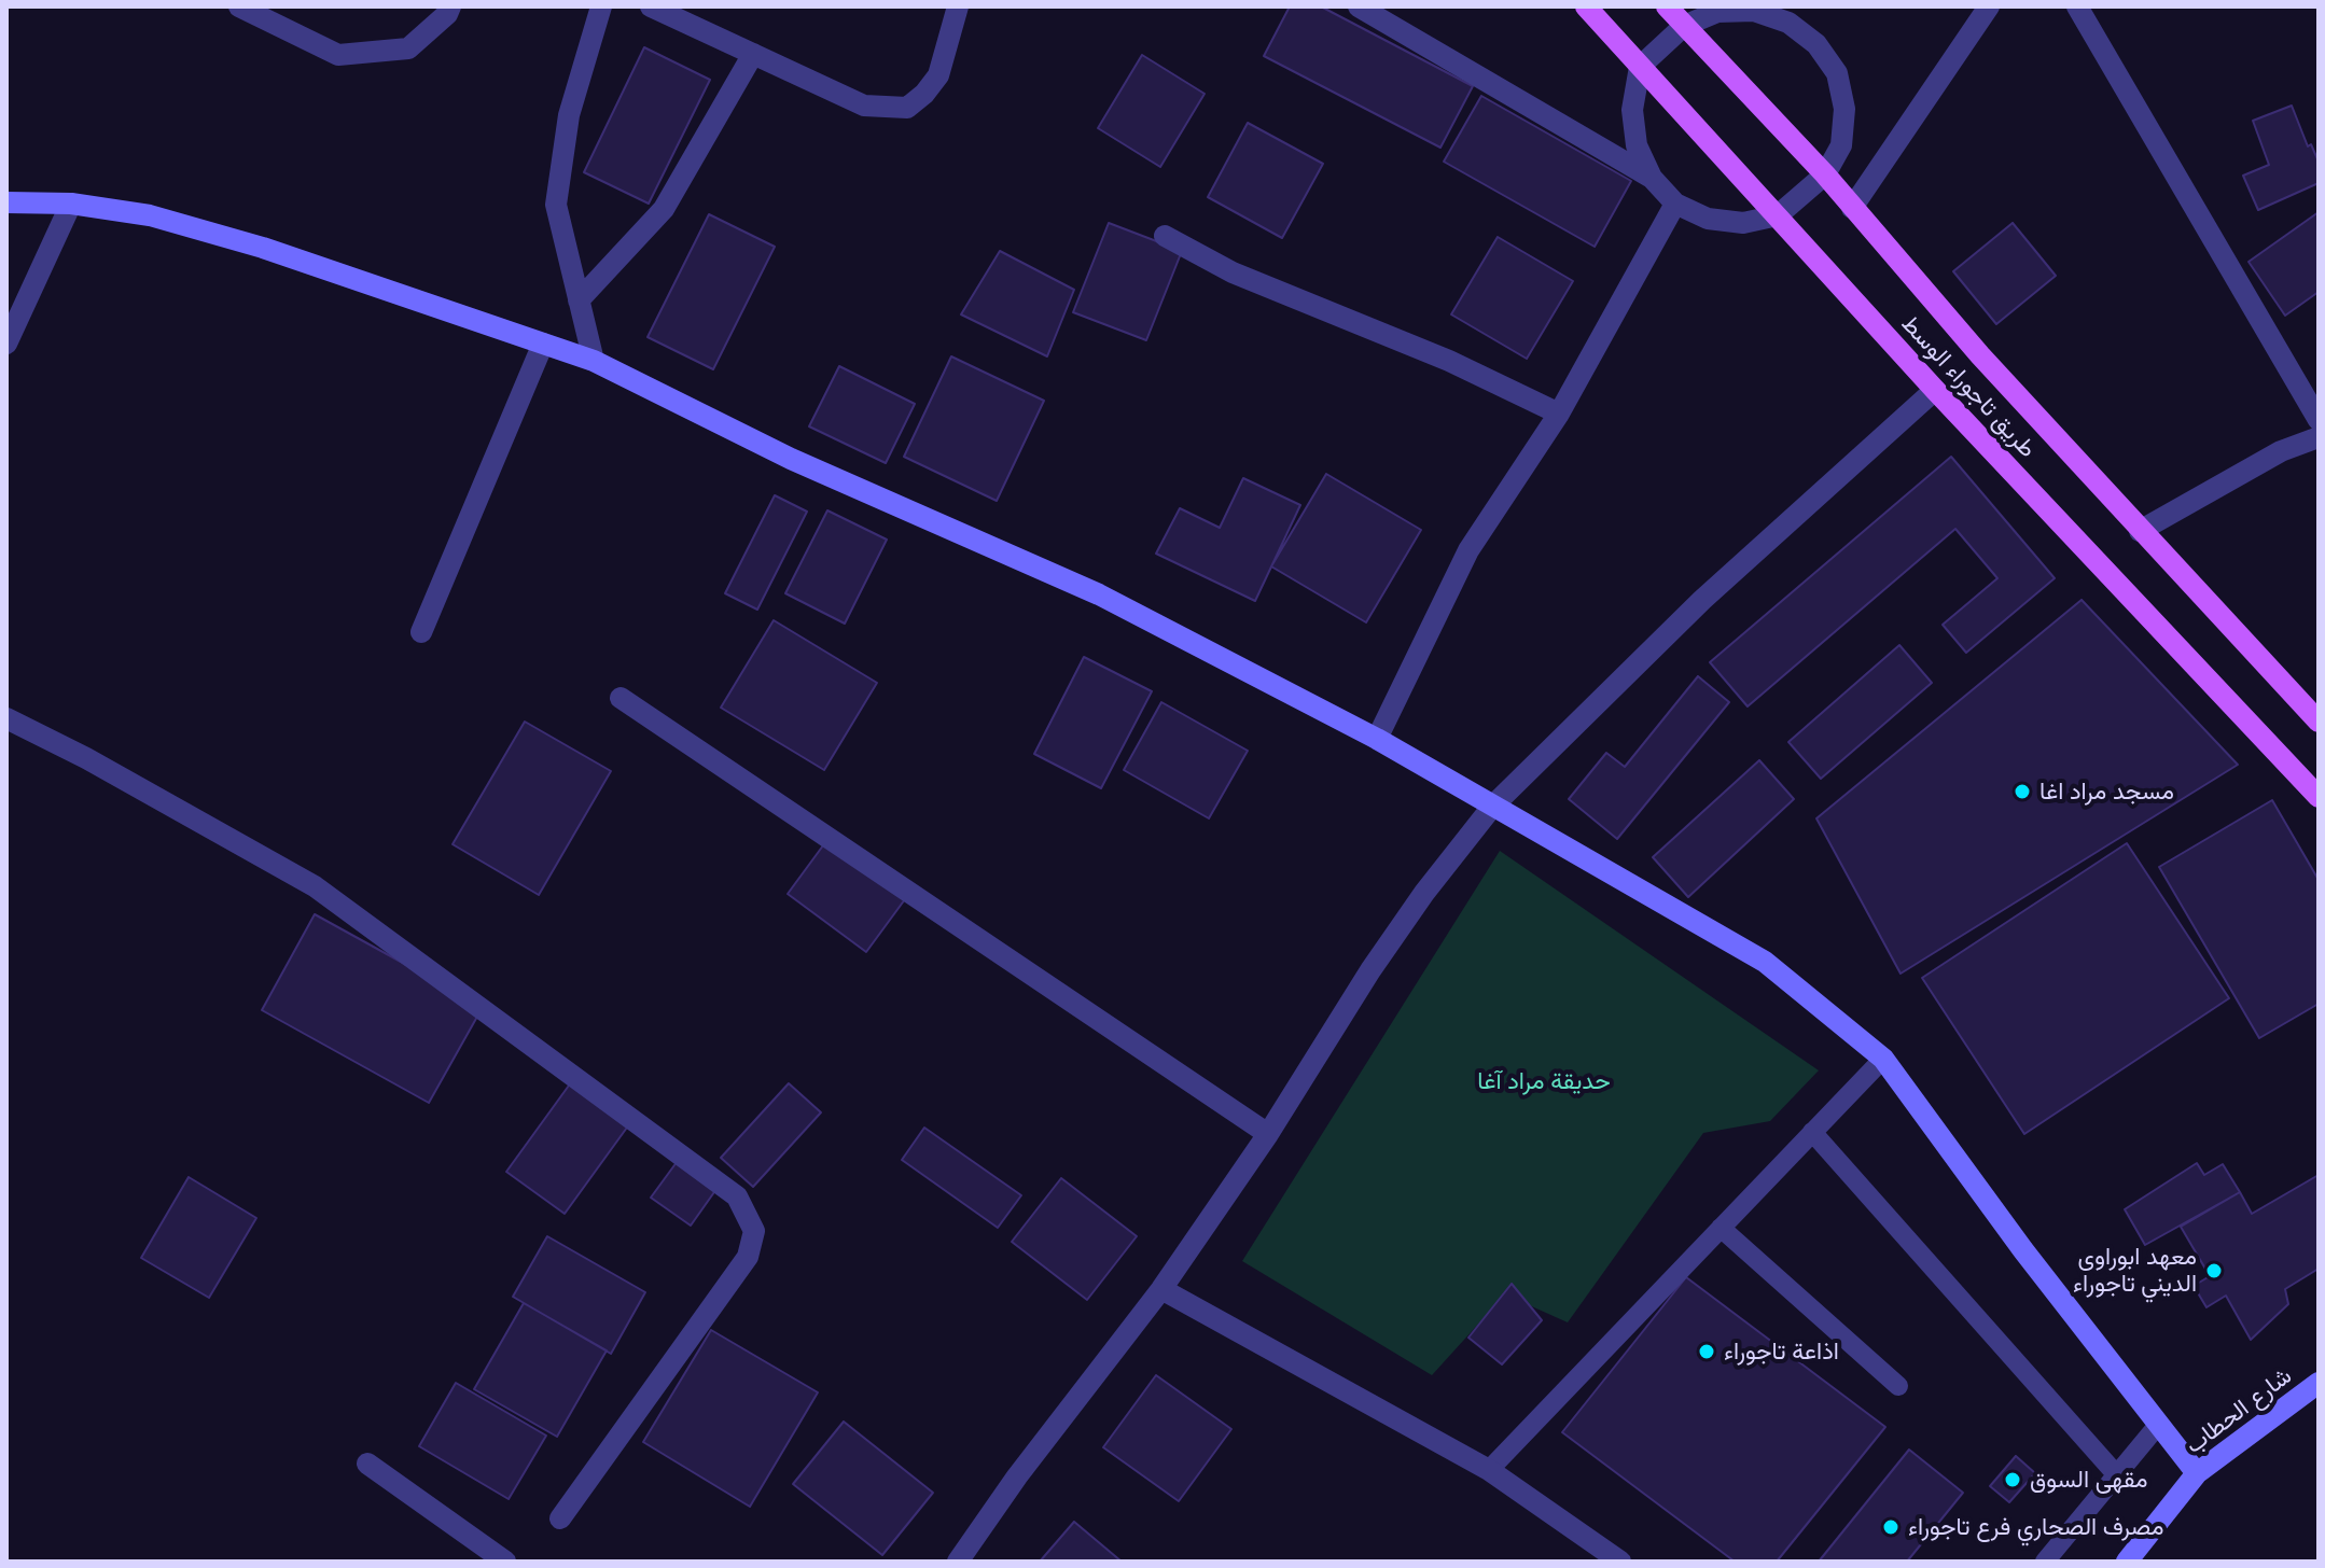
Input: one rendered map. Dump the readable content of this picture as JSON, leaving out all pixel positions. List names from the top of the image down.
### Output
{
  "streets": {
    "main road": ["طريق تاجوراء الوسط"],
    "street": ["شارع الحطاب"]
  },
  "parks": ["حديقة مراد آغا"],
  "places": [
    "مسجد مراد اغا",
    "معهد ابوراوي الديني تاجوراء",
    "اذاعة تاجوراء",
    "مقهى السوق",
    "مصرف الصحاري فرع تاجوراء"
  ]
}
